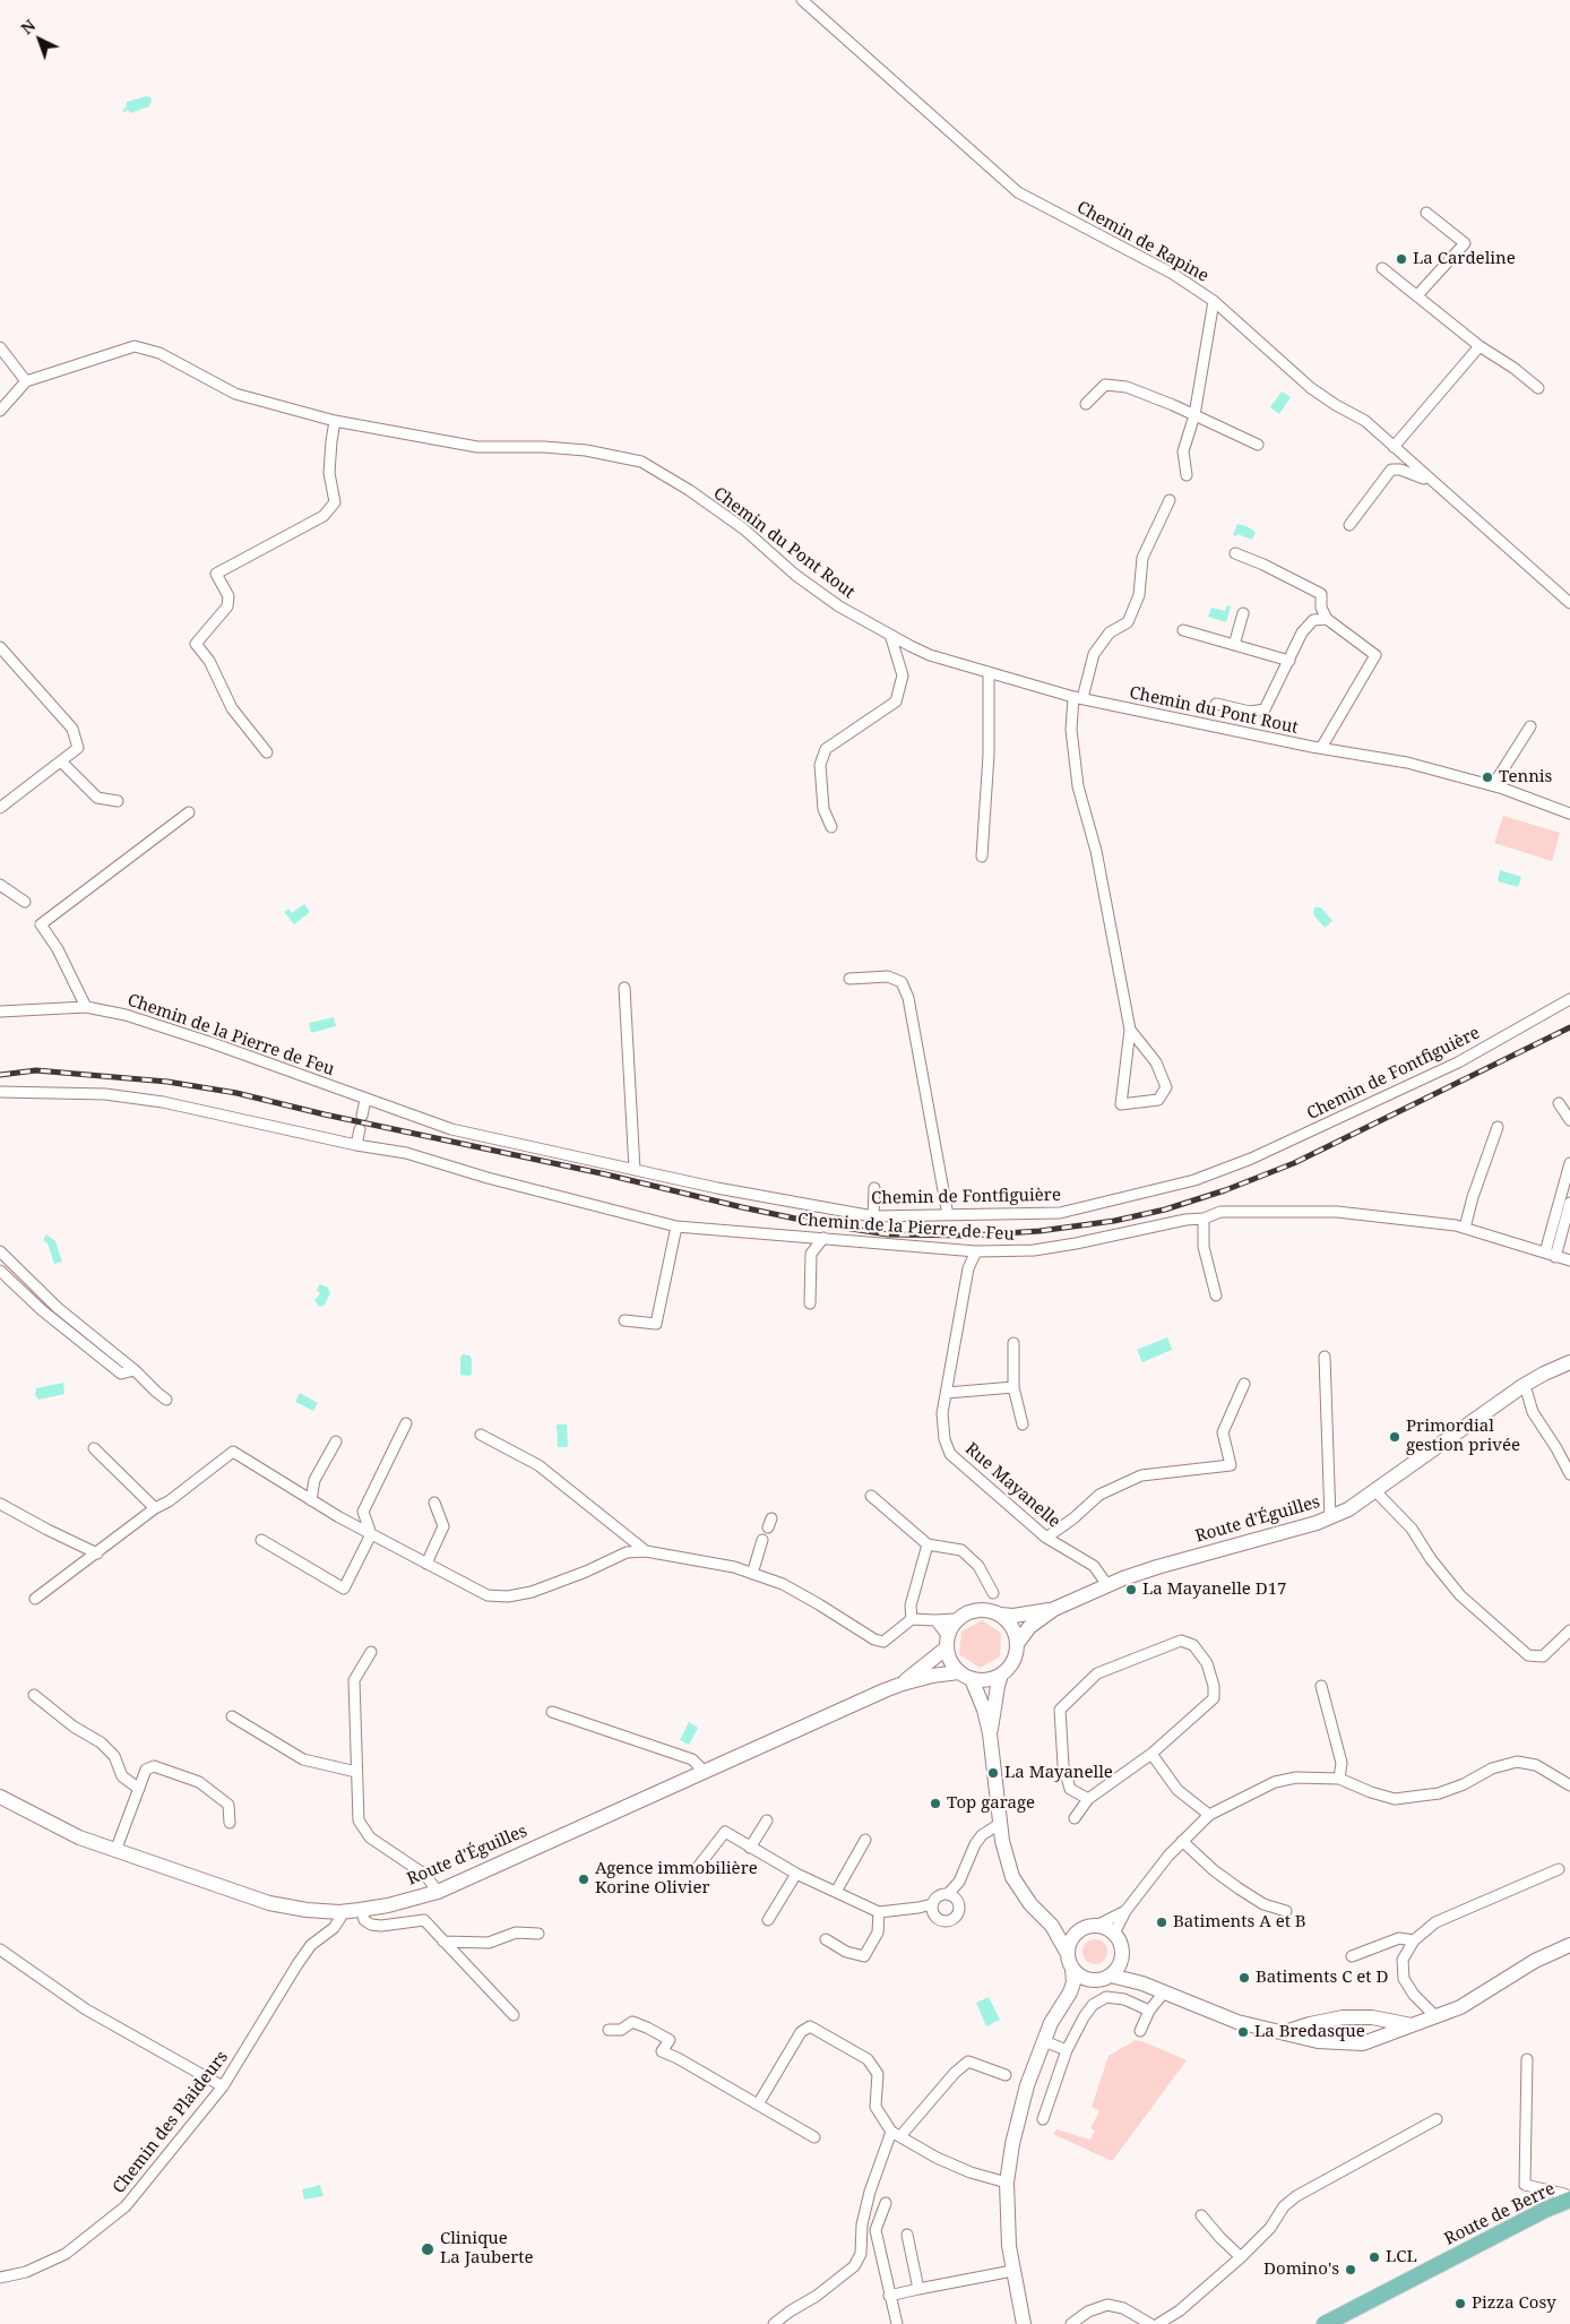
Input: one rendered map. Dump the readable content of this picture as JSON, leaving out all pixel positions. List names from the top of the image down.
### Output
{
  "streets": {
    "main road": ["Route de Berre"],
    "street": [
      "Chemin de Rapine",
      "Chemin du Pont Rout",
      "Chemin de la Pierre de Feu",
      "Chemin de Fontfiguière",
      "Rue Mayanelle",
      "Route d'Éguilles",
      "Chemin des Plaideurs"
    ]
  },
  "crossings": [
    ["Chemin de la Pierre de Feu", "Chemin de Fontfiguière"],
    ["Chemin de la Pierre de Feu", "Rue Mayanelle"],
    ["Rue Mayanelle", "Route d'Éguilles"],
    ["Route d'Éguilles", "Chemin des Plaideurs"]
  ],
  "places": [
    "La Cardeline",
    "Tennis",
    "Primordial gestion privée",
    "La Mayanelle D17",
    "La Mayanelle",
    "Top garage",
    "Agence immobilière Korine Olivier",
    "Batiments A et B",
    "Batiments C et D",
    "La Bredasque",
    "Clinique La Jauberte",
    "LCL",
    "Domino's",
    "Pizza Cosy"
  ],
  "north": "top left"
}
